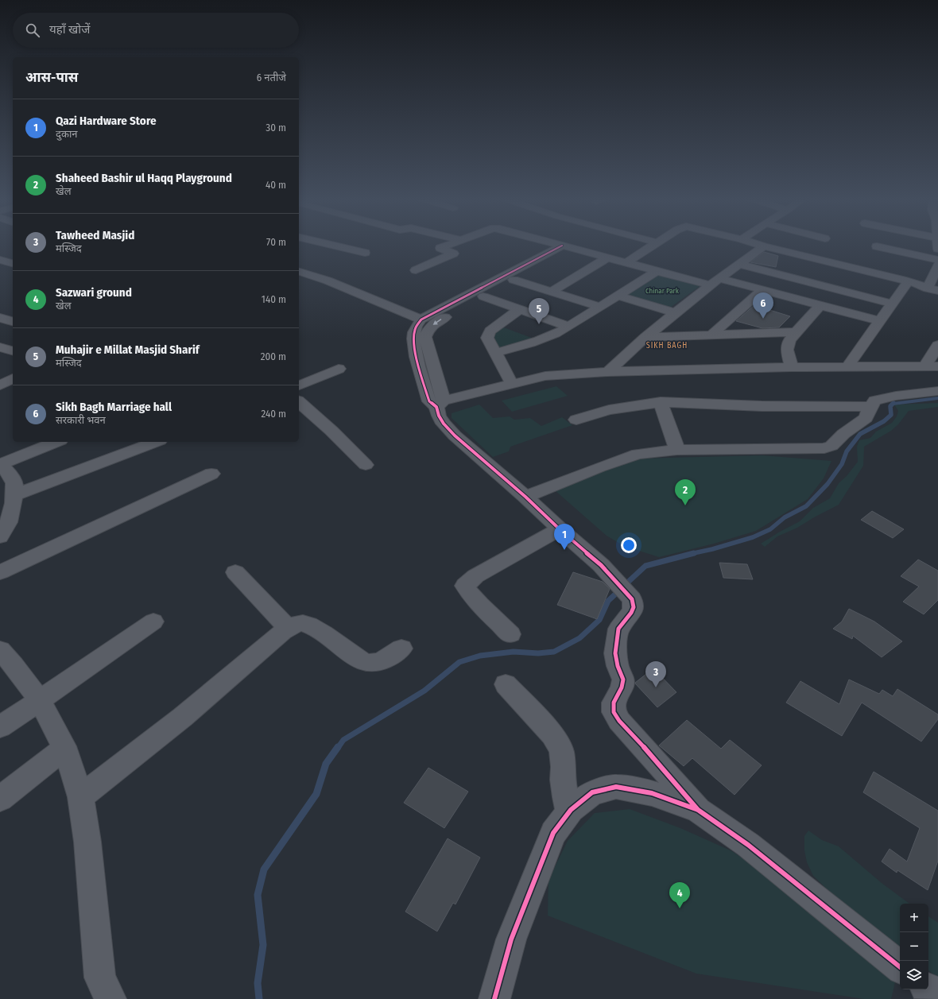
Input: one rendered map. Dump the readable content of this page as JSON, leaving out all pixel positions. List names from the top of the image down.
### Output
{
  "districts": ["SIKH BAGH"],
  "parks": ["Chinar Park"],
  "page": {
    "search": "यहाँ खोजें",
    "heading": ["आस-पास", "6 नतीजे"],
    "list": [
      {
        "mark": "1",
        "name": "Qazi Hardware Store",
        "note": "दुकान",
        "value": "30 m"
      },
      {
        "mark": "2",
        "name": "Shaheed Bashir ul Haqq Playground",
        "note": "खेल",
        "value": "40 m"
      },
      {
        "mark": "3",
        "name": "Tawheed Masjid",
        "note": "मस्जिद",
        "value": "70 m"
      },
      {
        "mark": "4",
        "name": "Sazwari ground",
        "note": "खेल",
        "value": "140 m"
      },
      {
        "mark": "5",
        "name": "Muhajir e Millat Masjid Sharif",
        "note": "मस्जिद",
        "value": "200 m"
      },
      {
        "mark": "6",
        "name": "Sikh Bagh Marriage hall",
        "note": "सरकारी भवन",
        "value": "240 m"
      }
    ],
    "pins": [
      "6",
      "5",
      "2",
      "1",
      "3",
      "4"
    ],
    "map_buttons": ["+", "−"]
  }
}
